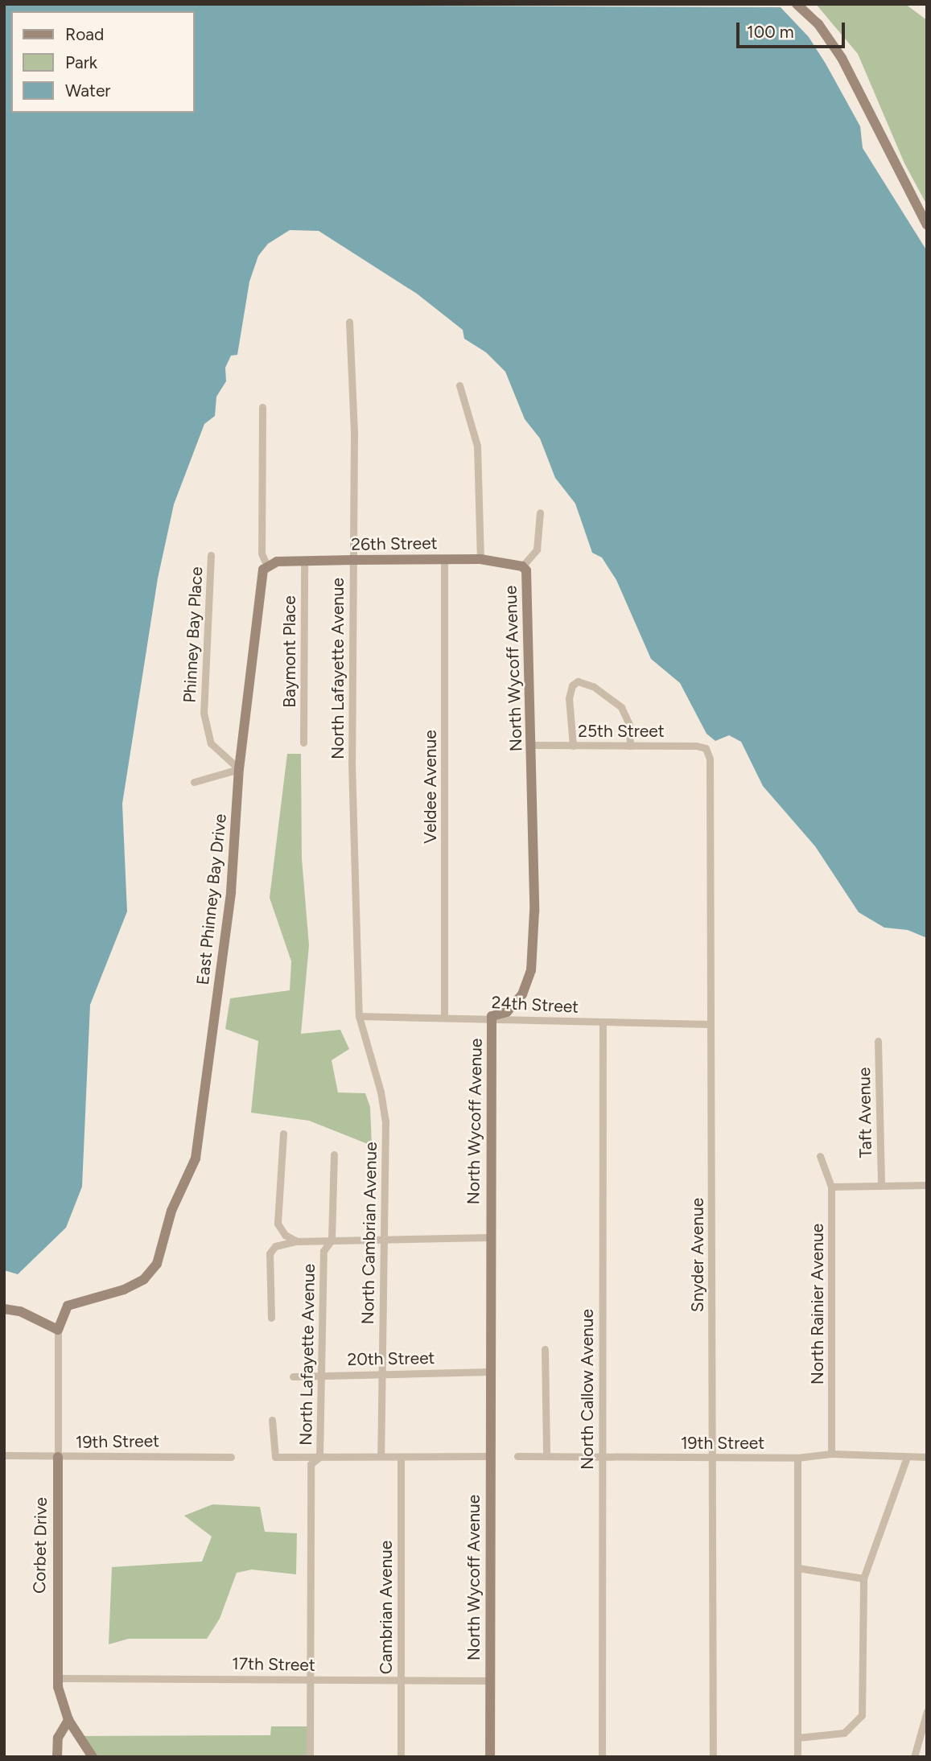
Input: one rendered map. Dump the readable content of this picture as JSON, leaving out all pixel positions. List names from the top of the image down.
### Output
{
  "streets": {
    "street": [
      "26th Street",
      "Phinney Bay Place",
      "Baymont Place",
      "North Lafayette Avenue",
      "North Wycoff Avenue",
      "25th Street",
      "Veldee Avenue",
      "East Phinney Bay Drive",
      "24th Street",
      "Taft Avenue",
      "North Cambrian Avenue",
      "Snyder Avenue",
      "North Rainier Avenue",
      "20th Street",
      "North Callow Avenue",
      "19th Street",
      "Corbet Drive",
      "Cambrian Avenue",
      "17th Street"
    ]
  },
  "crossings": [
    ["26th Street", "Baymont Place"],
    ["26th Street", "North Lafayette Avenue"],
    ["26th Street", "North Wycoff Avenue"],
    ["26th Street", "Veldee Avenue"],
    ["26th Street", "East Phinney Bay Drive"],
    ["Phinney Bay Place", "East Phinney Bay Drive"],
    ["North Lafayette Avenue", "24th Street"],
    ["North Lafayette Avenue", "North Cambrian Avenue"],
    ["North Lafayette Avenue", "20th Street"],
    ["North Lafayette Avenue", "17th Street"],
    ["North Wycoff Avenue", "25th Street"],
    ["North Wycoff Avenue", "24th Street"],
    ["North Wycoff Avenue", "20th Street"],
    ["North Wycoff Avenue", "17th Street"],
    ["25th Street", "Snyder Avenue"],
    ["Veldee Avenue", "24th Street"],
    ["East Phinney Bay Drive", "Corbet Drive"],
    ["24th Street", "North Cambrian Avenue"],
    ["24th Street", "Snyder Avenue"],
    ["24th Street", "North Callow Avenue"],
    ["North Cambrian Avenue", "20th Street"],
    ["Snyder Avenue", "19th Street"],
    ["North Rainier Avenue", "19th Street"],
    ["North Callow Avenue", "19th Street"],
    ["19th Street", "Corbet Drive"],
    ["Corbet Drive", "17th Street"],
    ["Cambrian Avenue", "17th Street"]
  ],
  "legend": ["Road", "Park", "Water"],
  "scale_bar": "100 m"
}
